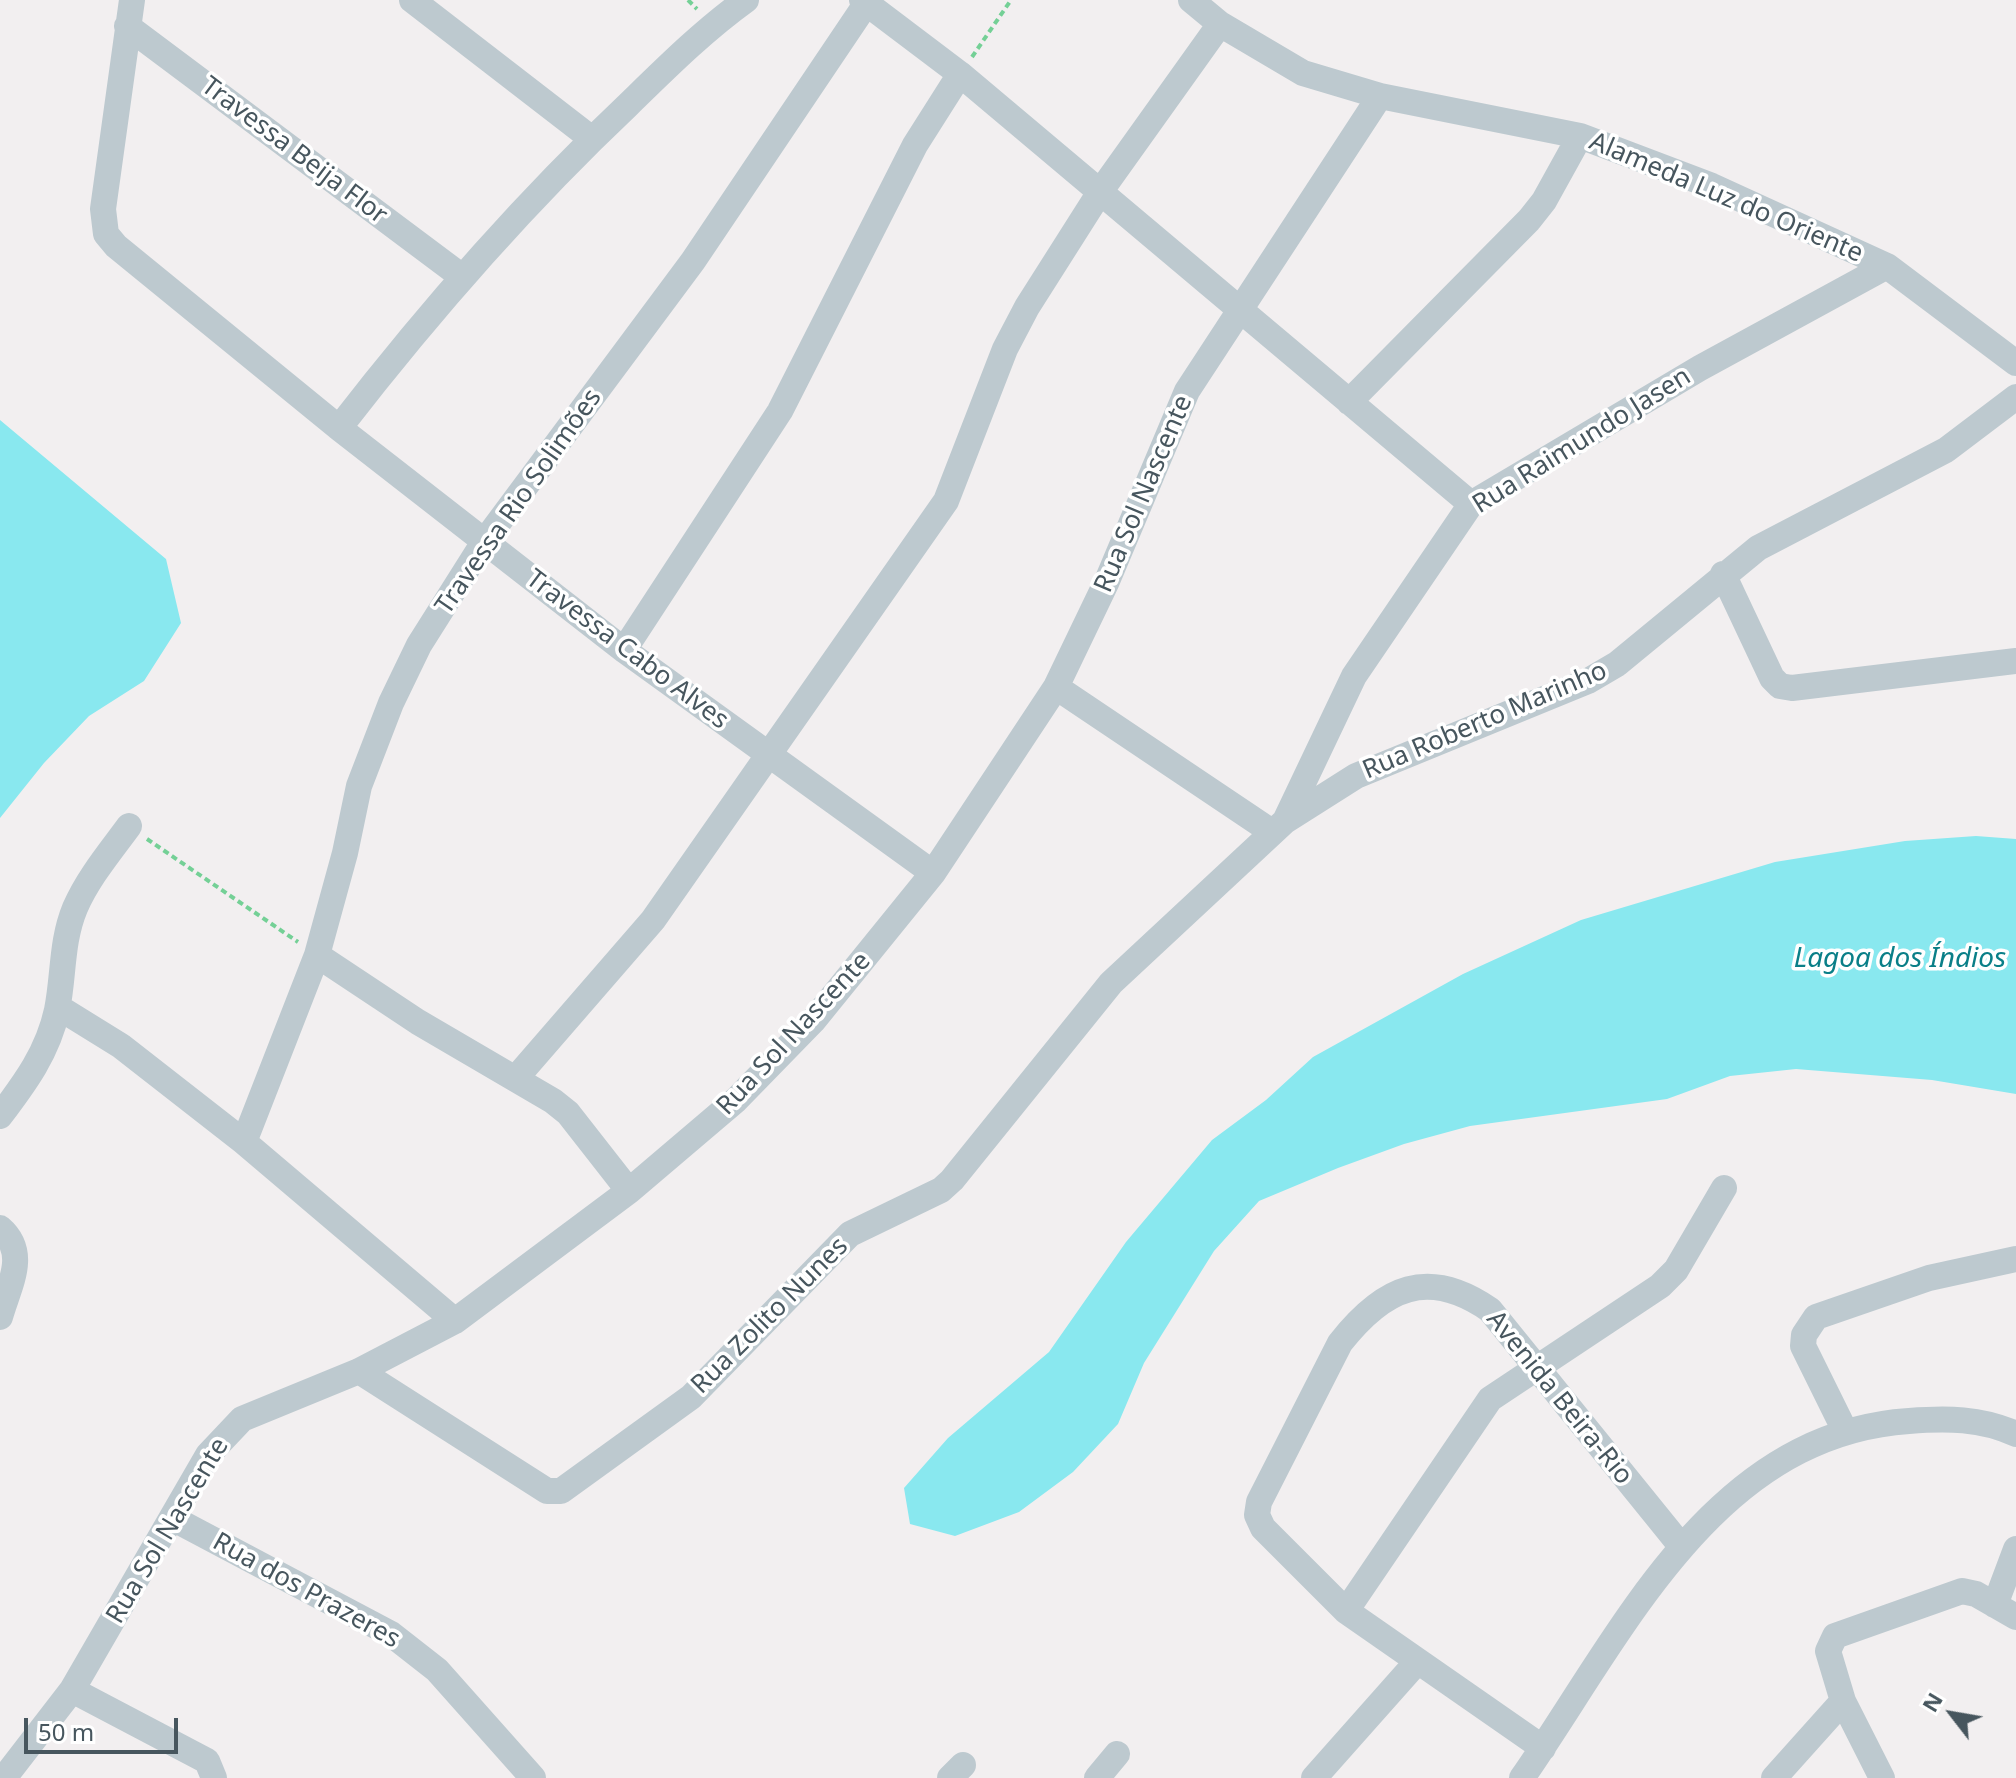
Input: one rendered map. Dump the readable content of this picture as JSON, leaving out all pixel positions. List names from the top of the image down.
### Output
{
  "streets": {
    "street": [
      "Travessa Beija Flor",
      "Alameda Luz do Oriente",
      "Rua Raimundo Jasen",
      "Rua Sol Nascente",
      "Travessa Rio Solimões",
      "Travessa Cabo Alves",
      "Rua Roberto Marinho",
      "Rua Zolito Nunes",
      "Avenida Beira-Rio",
      "Rua dos Prazeres"
    ]
  },
  "crossings": [
    ["Travessa Beija Flor", "Travessa Cabo Alves"],
    ["Alameda Luz do Oriente", "Rua Raimundo Jasen"],
    ["Alameda Luz do Oriente", "Rua Sol Nascente"],
    ["Rua Raimundo Jasen", "Rua Roberto Marinho"],
    ["Rua Raimundo Jasen", "Rua Zolito Nunes"],
    ["Rua Sol Nascente", "Travessa Cabo Alves"],
    ["Rua Sol Nascente", "Rua Zolito Nunes"],
    ["Rua Sol Nascente", "Rua dos Prazeres"],
    ["Travessa Rio Solimões", "Travessa Cabo Alves"],
    ["Rua Roberto Marinho", "Rua Zolito Nunes"]
  ],
  "water": ["Lagoa dos Índios"],
  "scale_bar": "50 m",
  "north": "top left"
}
